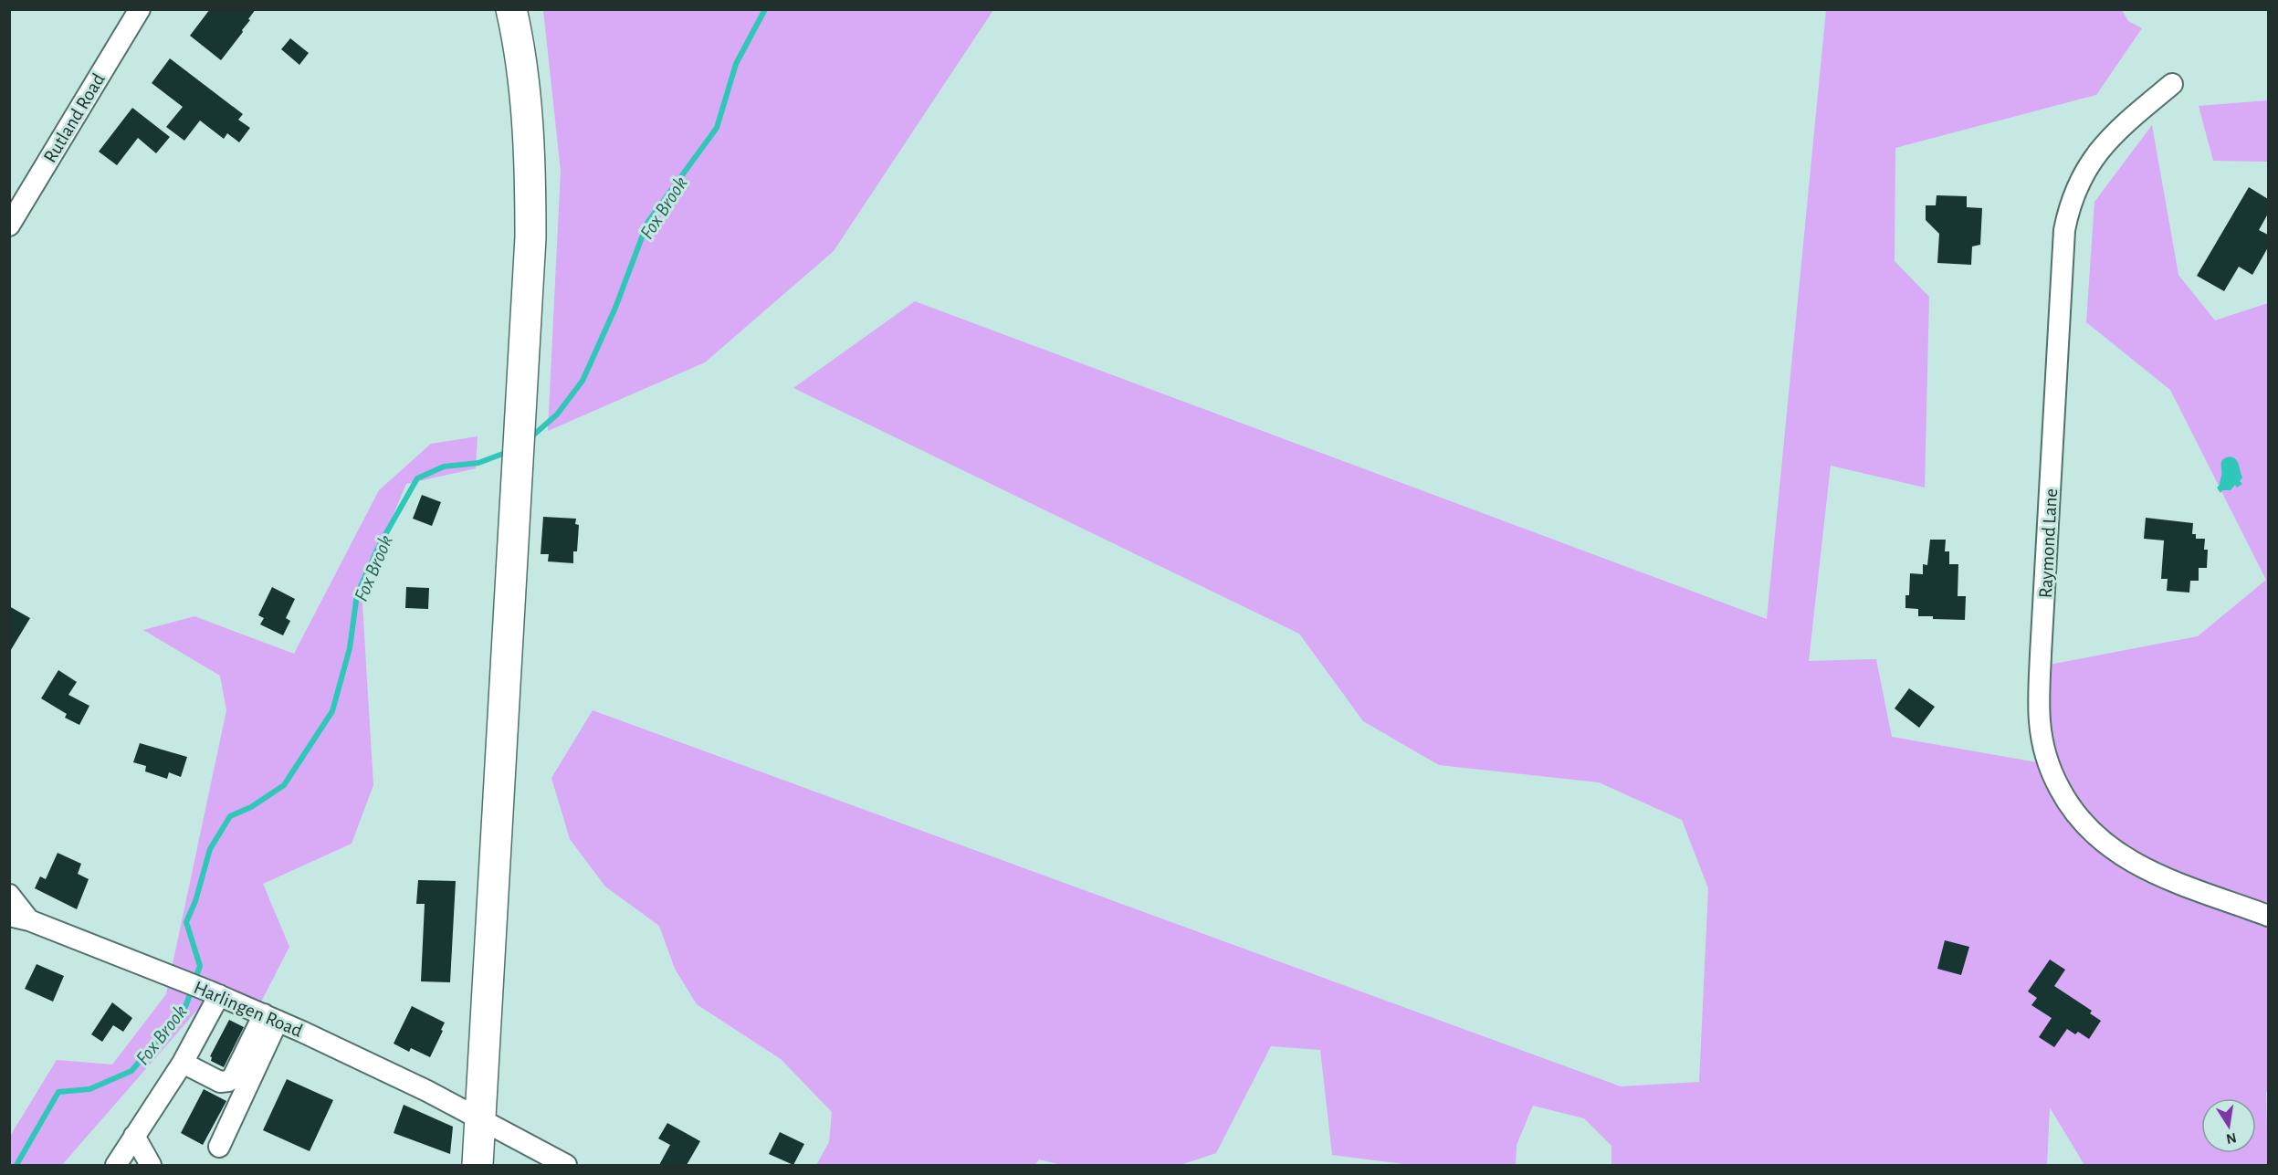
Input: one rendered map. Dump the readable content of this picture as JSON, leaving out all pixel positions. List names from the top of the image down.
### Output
{
  "streets": {
    "street": ["Rutland Road", "Raymond Lane", "Harlingen Road"]
  },
  "water": ["Fox Brook"],
  "north": "bottom"
}
